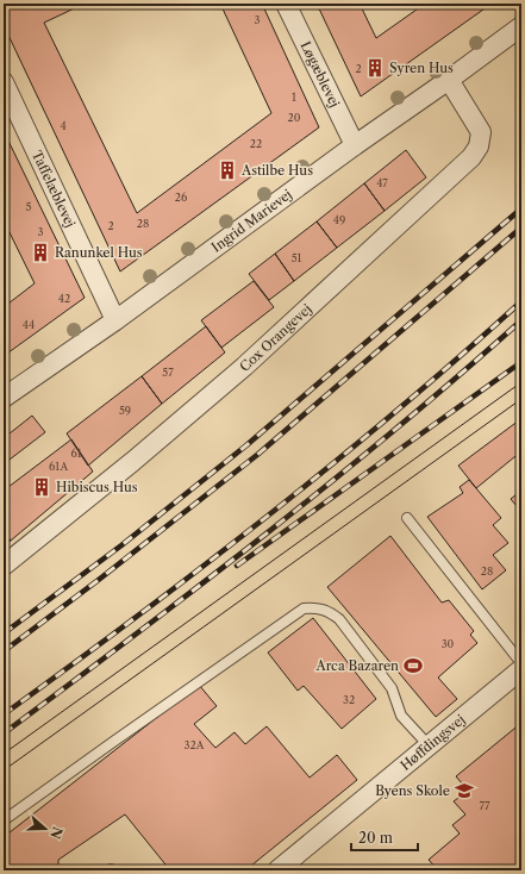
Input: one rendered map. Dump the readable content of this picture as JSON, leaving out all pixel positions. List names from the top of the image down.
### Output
{
  "streets": {
    "street": [
      "Løgæblevej",
      "Taffelæblevej",
      "Ingrid Marievej",
      "Cox Orangevej",
      "Høffdingsvej"
    ]
  },
  "crossings": [
    ["Løgæblevej", "Ingrid Marievej"],
    ["Taffelæblevej", "Ingrid Marievej"],
    ["Ingrid Marievej", "Cox Orangevej"]
  ],
  "places": {
    "building": [
      "Syren Hus",
      "Astilbe Hus",
      "Ranunkel Hus",
      "Hibiscus Hus"
    ],
    "sports": ["Arca Bazaren"],
    "school or university": ["Byens Skole"]
  },
  "house_numbers": [
    "3",
    "2",
    "1",
    "20",
    "4",
    "22",
    "47",
    "26",
    "5",
    "49",
    "28",
    "2",
    "3",
    "51",
    "42",
    "44",
    "57",
    "59",
    "61",
    "61A",
    "28",
    "30",
    "32",
    "32A",
    "77"
  ],
  "scale_bar": "20 m",
  "north": "right"
}
